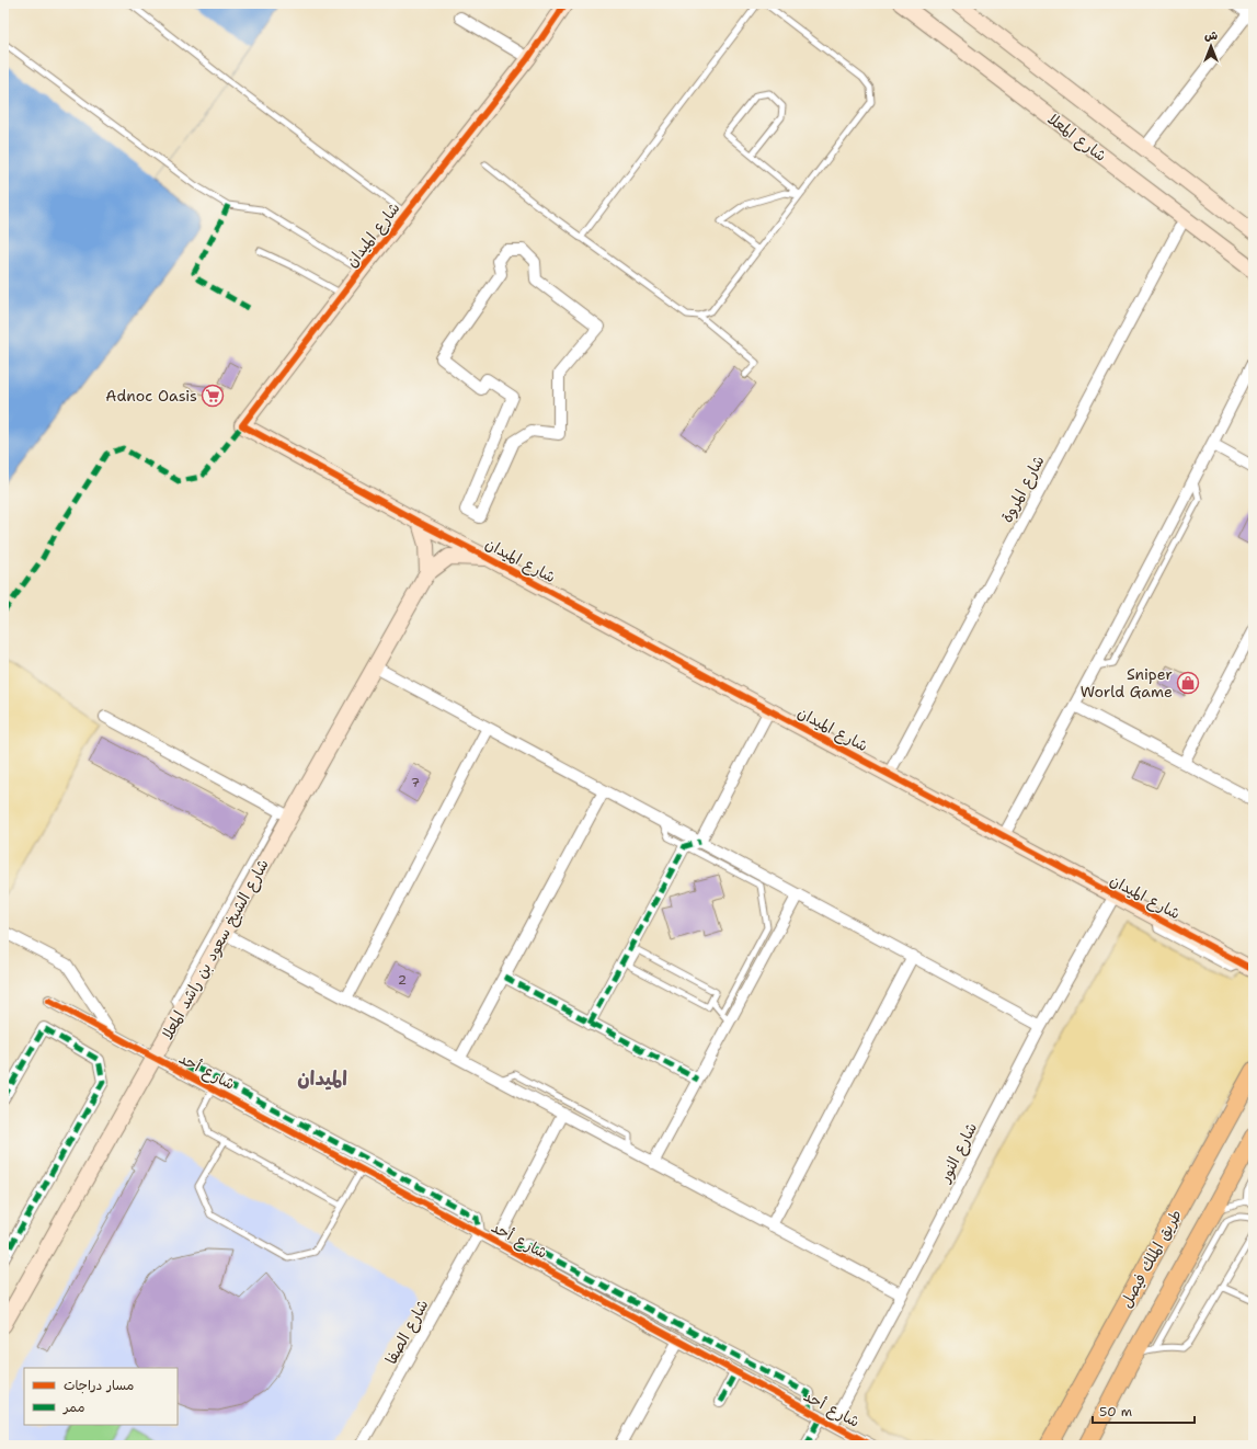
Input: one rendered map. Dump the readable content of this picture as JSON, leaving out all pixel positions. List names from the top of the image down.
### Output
{
  "streets": {
    "main road": ["طريق الملك فيصل"],
    "street": [
      "شارع المعلا",
      "شارع الميدان",
      "شارع المروة",
      "شارع الشيخ سعود بن راشد المعلا",
      "شارع أحد",
      "شارع النور",
      "شارع الصفا"
    ]
  },
  "crossings": [
    ["شارع المعلا", "شارع المروة"],
    ["شارع الميدان", "شارع المروة"],
    ["شارع الميدان", "شارع الشيخ سعود بن راشد المعلا"],
    ["شارع الميدان", "شارع النور"],
    ["شارع الشيخ سعود بن راشد المعلا", "شارع أحد"],
    ["شارع أحد", "شارع النور"],
    ["شارع أحد", "شارع الصفا"]
  ],
  "districts": ["الميدان"],
  "places": {
    "supermarket": ["Adnoc Oasis"],
    "shop": ["Sniper World Game"]
  },
  "house_numbers": ["7", "2"],
  "legend": ["مسار دراجات", "ممر"],
  "scale_bar": "50 m",
  "north": "top"
}
